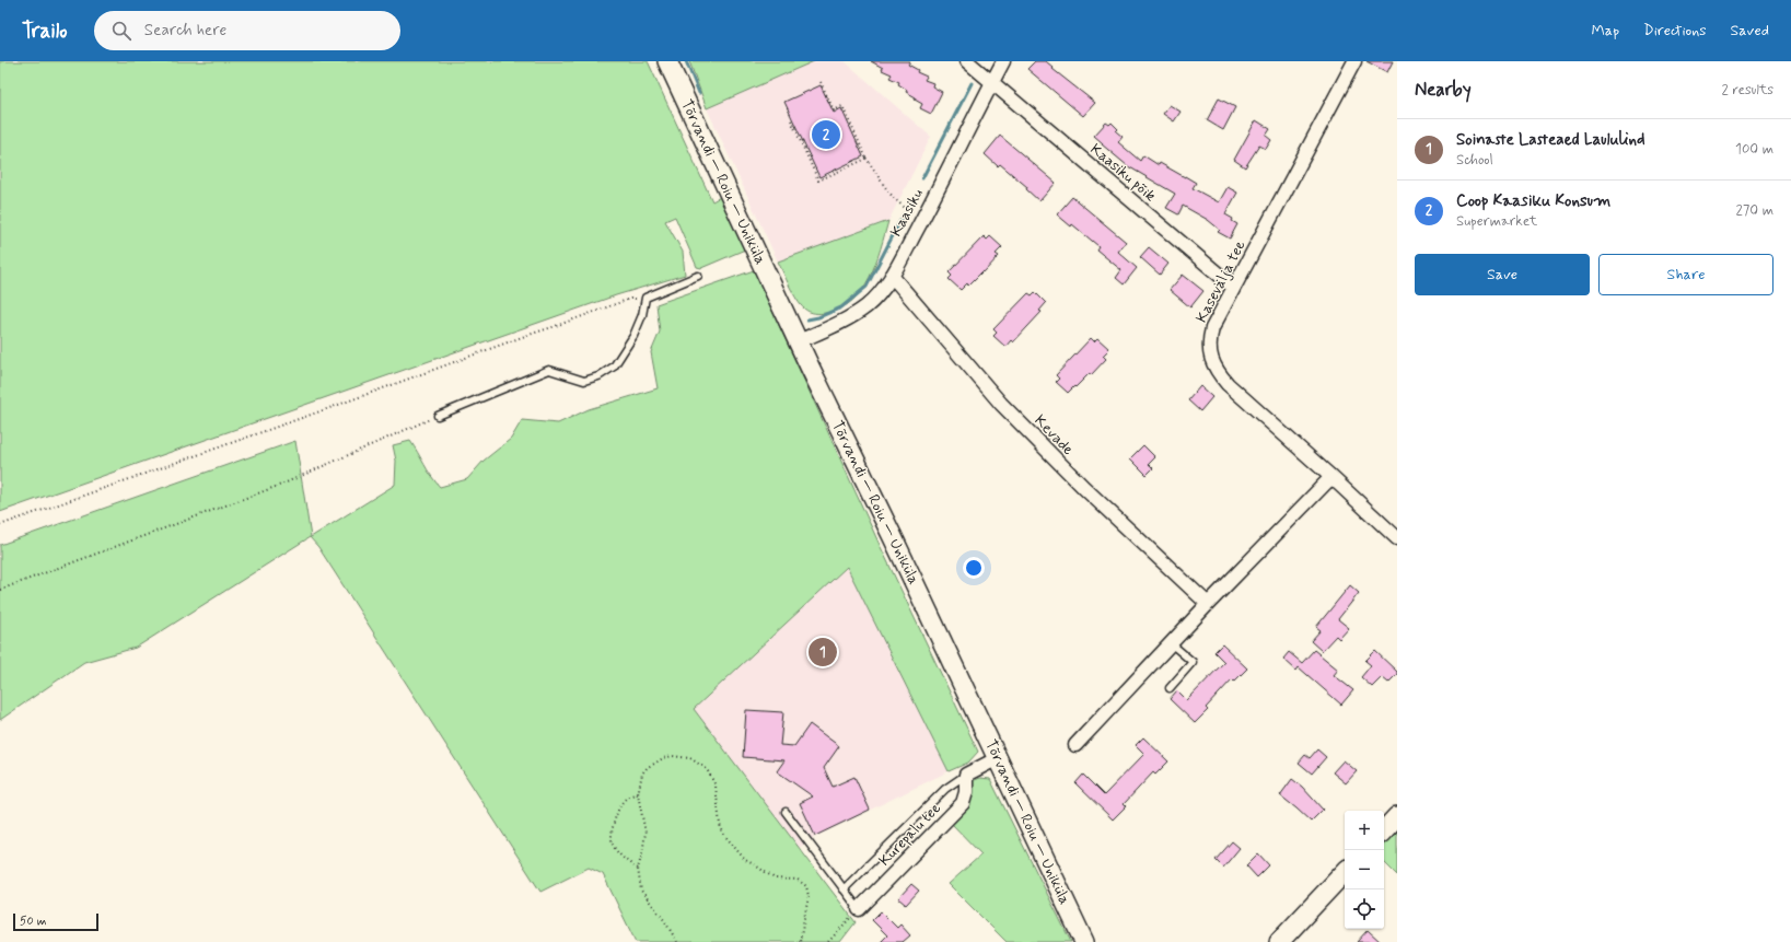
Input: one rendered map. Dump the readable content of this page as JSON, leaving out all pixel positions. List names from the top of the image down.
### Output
{
  "streets": {
    "street": [
      "Kaasiku põik",
      "Tõrvandi — Roiu — Uniküla",
      "Kaasiku",
      "Kasevälja tee",
      "Kevade",
      "Kurepalu tee"
    ]
  },
  "crossings": [
    ["Kaasiku põik", "Kaasiku"],
    ["Kaasiku põik", "Kasevälja tee"],
    ["Tõrvandi — Roiu — Uniküla", "Kaasiku"],
    ["Tõrvandi — Roiu — Uniküla", "Kurepalu tee"],
    ["Kaasiku", "Kevade"]
  ],
  "scale_bar": "50 m",
  "page": {
    "header": "Trailo",
    "search": "Search here",
    "nav": ["Map", "Directions", "Saved"],
    "heading": ["Nearby", "2 results"],
    "pins": ["2", "1"],
    "list": [
      {
        "mark": "1",
        "name": "Soinaste Lasteaed Laululind",
        "note": "School",
        "value": "100 m"
      },
      {
        "mark": "2",
        "name": "Coop Kaasiku Konsum",
        "note": "Supermarket",
        "value": "270 m"
      }
    ],
    "buttons": ["Save", "Share"],
    "map_buttons": ["+", "−"],
    "scale": "50 m"
  }
}
